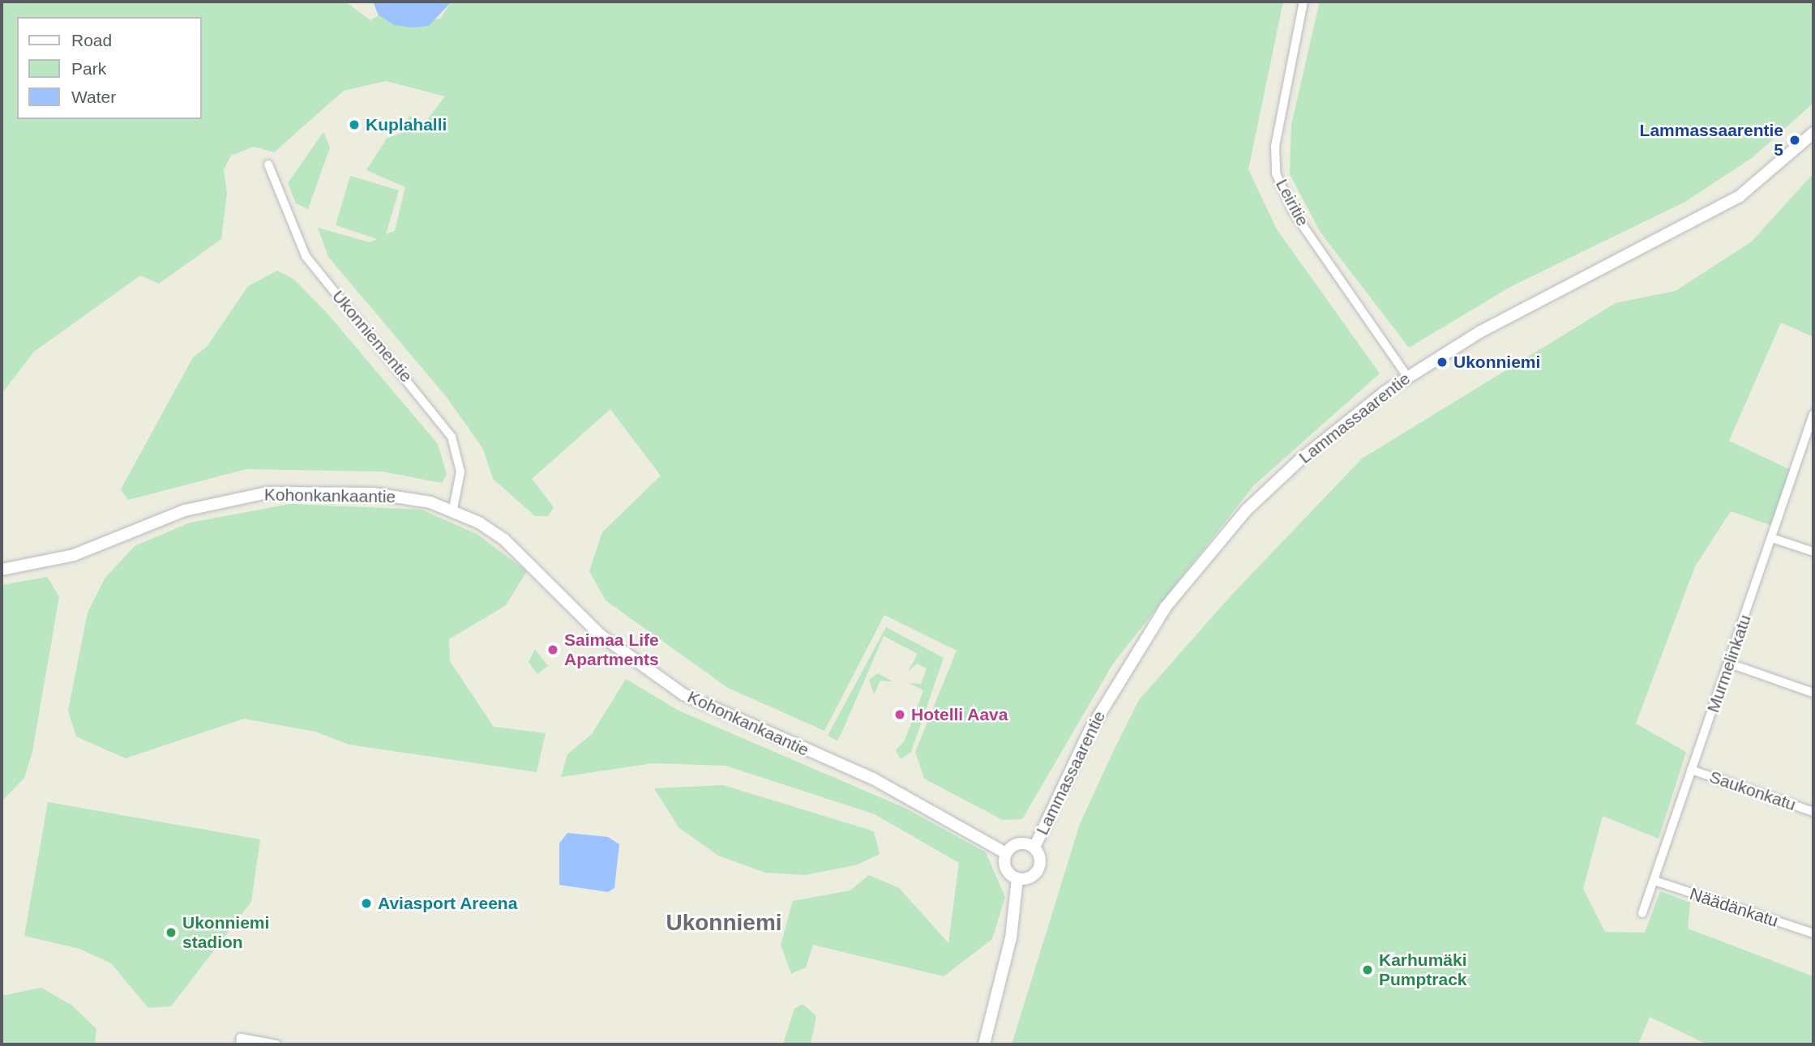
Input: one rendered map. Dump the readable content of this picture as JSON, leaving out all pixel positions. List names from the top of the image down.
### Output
{
  "streets": {
    "street": [
      "Leiritie",
      "Ukonniementie",
      "Lammassaarentie",
      "Kohonkankaantie",
      "Murmelinkatu",
      "Saukonkatu",
      "Näädänkatu"
    ]
  },
  "crossings": [
    ["Leiritie", "Lammassaarentie"],
    ["Ukonniementie", "Kohonkankaantie"],
    ["Lammassaarentie", "Kohonkankaantie"],
    ["Murmelinkatu", "Saukonkatu"],
    ["Murmelinkatu", "Näädänkatu"]
  ],
  "districts": ["Ukonniemi"],
  "places": [
    "Kuplahalli",
    "Lammassaarentie 5",
    "Ukonniemi",
    "Saimaa Life Apartments",
    "Hotelli Aava",
    "Aviasport Areena",
    "Ukonniemi stadion",
    "Karhumäki Pumptrack"
  ],
  "legend": ["Road", "Park", "Water"]
}
